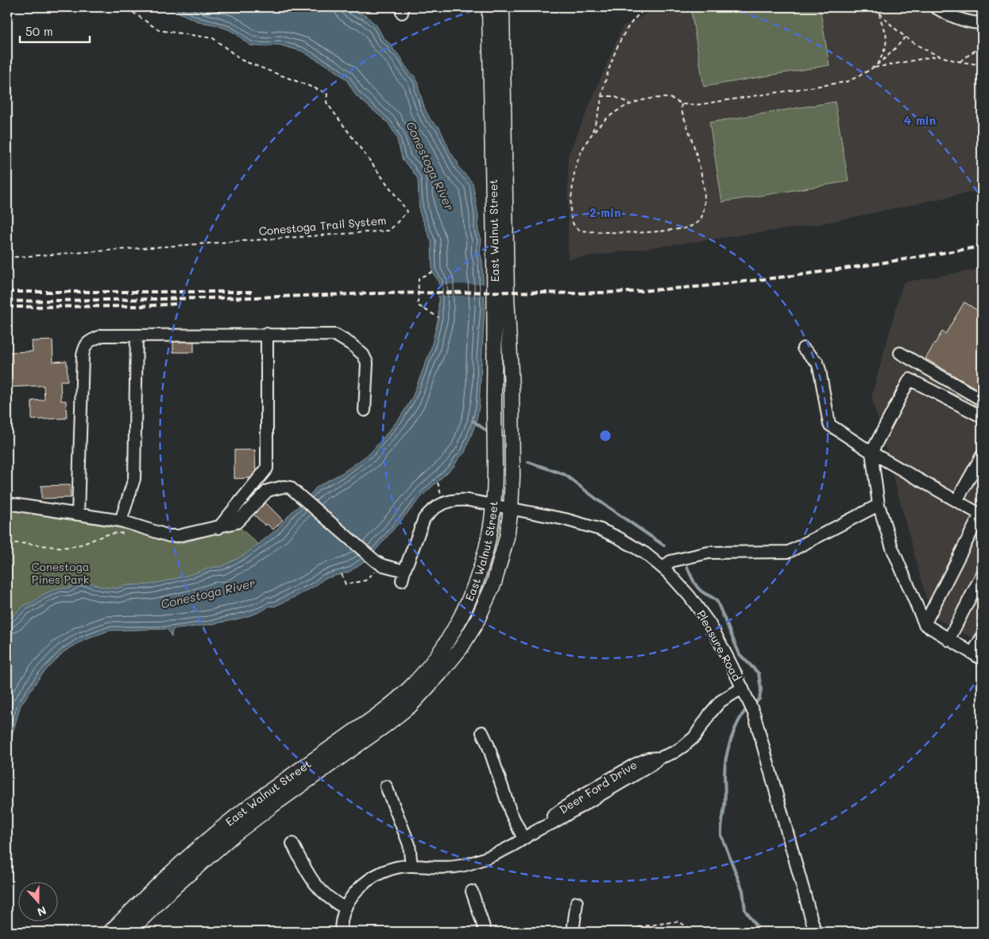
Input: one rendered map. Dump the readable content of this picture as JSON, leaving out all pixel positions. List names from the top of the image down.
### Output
{
  "streets": {
    "main road": ["East Walnut Street"],
    "street": ["Pleasure Road", "Deer Ford Drive"],
    "path": ["Conestoga Trail System"]
  },
  "crossings": [
    ["East Walnut Street", "Pleasure Road"],
    ["Pleasure Road", "Deer Ford Drive"]
  ],
  "water": ["Conestoga River"],
  "parks": ["Conestoga Pines Park"],
  "scale_bar": "50 m",
  "north": "bottom",
  "rings": ["4 min", "2 min"]
}
